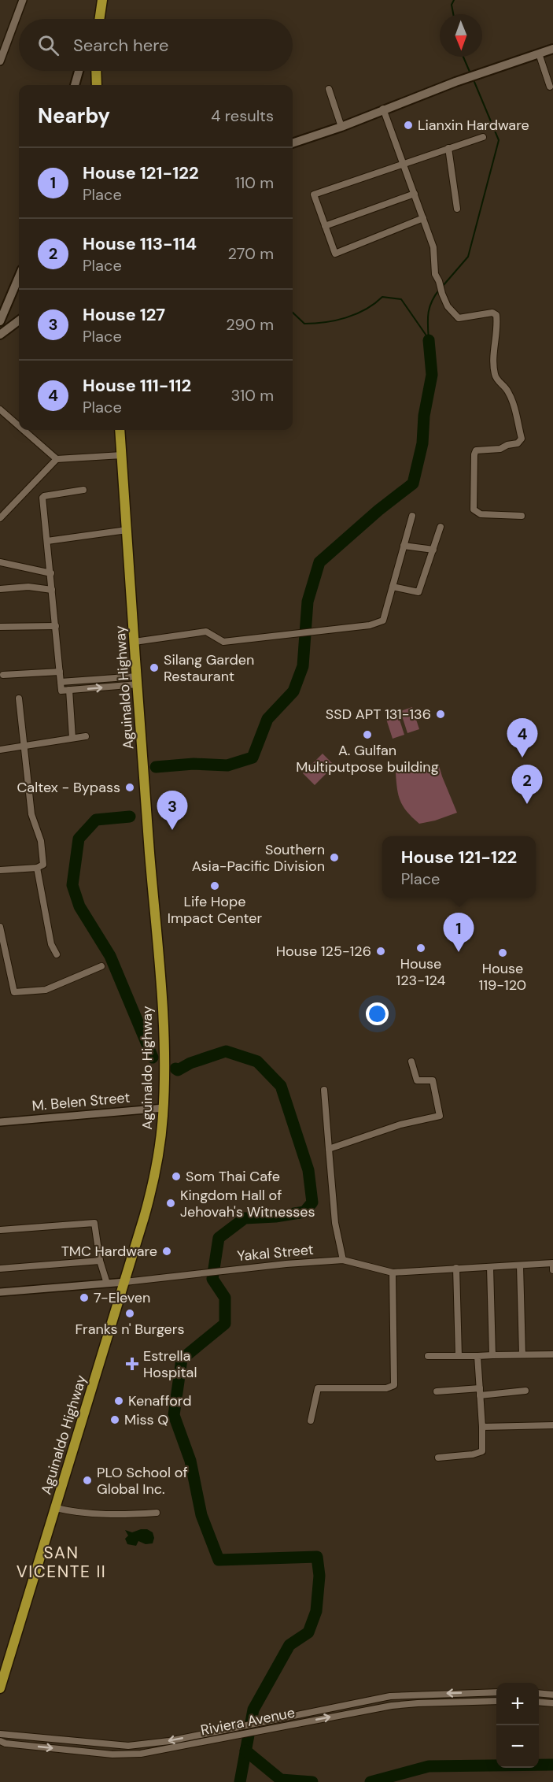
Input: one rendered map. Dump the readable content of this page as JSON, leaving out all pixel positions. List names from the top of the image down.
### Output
{
  "streets": {
    "main road": ["Aguinaldo Highway"],
    "street": ["M. Belen Street", "Yakal Street", "Riviera Avenue"]
  },
  "crossings": [
    ["Aguinaldo Highway", "M. Belen Street"],
    ["Aguinaldo Highway", "Yakal Street"]
  ],
  "districts": ["SAN VICENTE II"],
  "places": {
    "other": [
      "Lianxin Hardware",
      "Silang Garden Restaurant",
      "SSD APT 131-136",
      "A. Gulfan Multiputpose building",
      "Caltex - Bypass",
      "Southern Asia-Pacific Division",
      "Life Hope Impact Center",
      "House 123-124",
      "House 125-126",
      "House 119-120",
      "Som Thai Cafe",
      "Kingdom Hall of Jehovah's Witnesses",
      "TMC Hardware",
      "7-Eleven",
      "Franks n' Burgers",
      "Kenafford",
      "Miss Q",
      "PLO School of Global Inc."
    ],
    "health": ["Estrella Hospital"]
  },
  "north": "bottom",
  "page": {
    "search": "Search here",
    "heading": ["Nearby", "4 results"],
    "list": [
      {
        "mark": "1",
        "name": "House 121-122",
        "note": "Place",
        "value": "110 m"
      },
      {
        "mark": "2",
        "name": "House 113-114",
        "note": "Place",
        "value": "270 m"
      },
      {
        "mark": "3",
        "name": "House 127",
        "note": "Place",
        "value": "290 m"
      },
      {
        "mark": "4",
        "name": "House 111-112",
        "note": "Place",
        "value": "310 m"
      }
    ],
    "pins": [
      "4",
      "2",
      "3",
      "1"
    ],
    "popup": ["House 121-122", "Place"],
    "map_buttons": ["+", "−"]
  }
}
